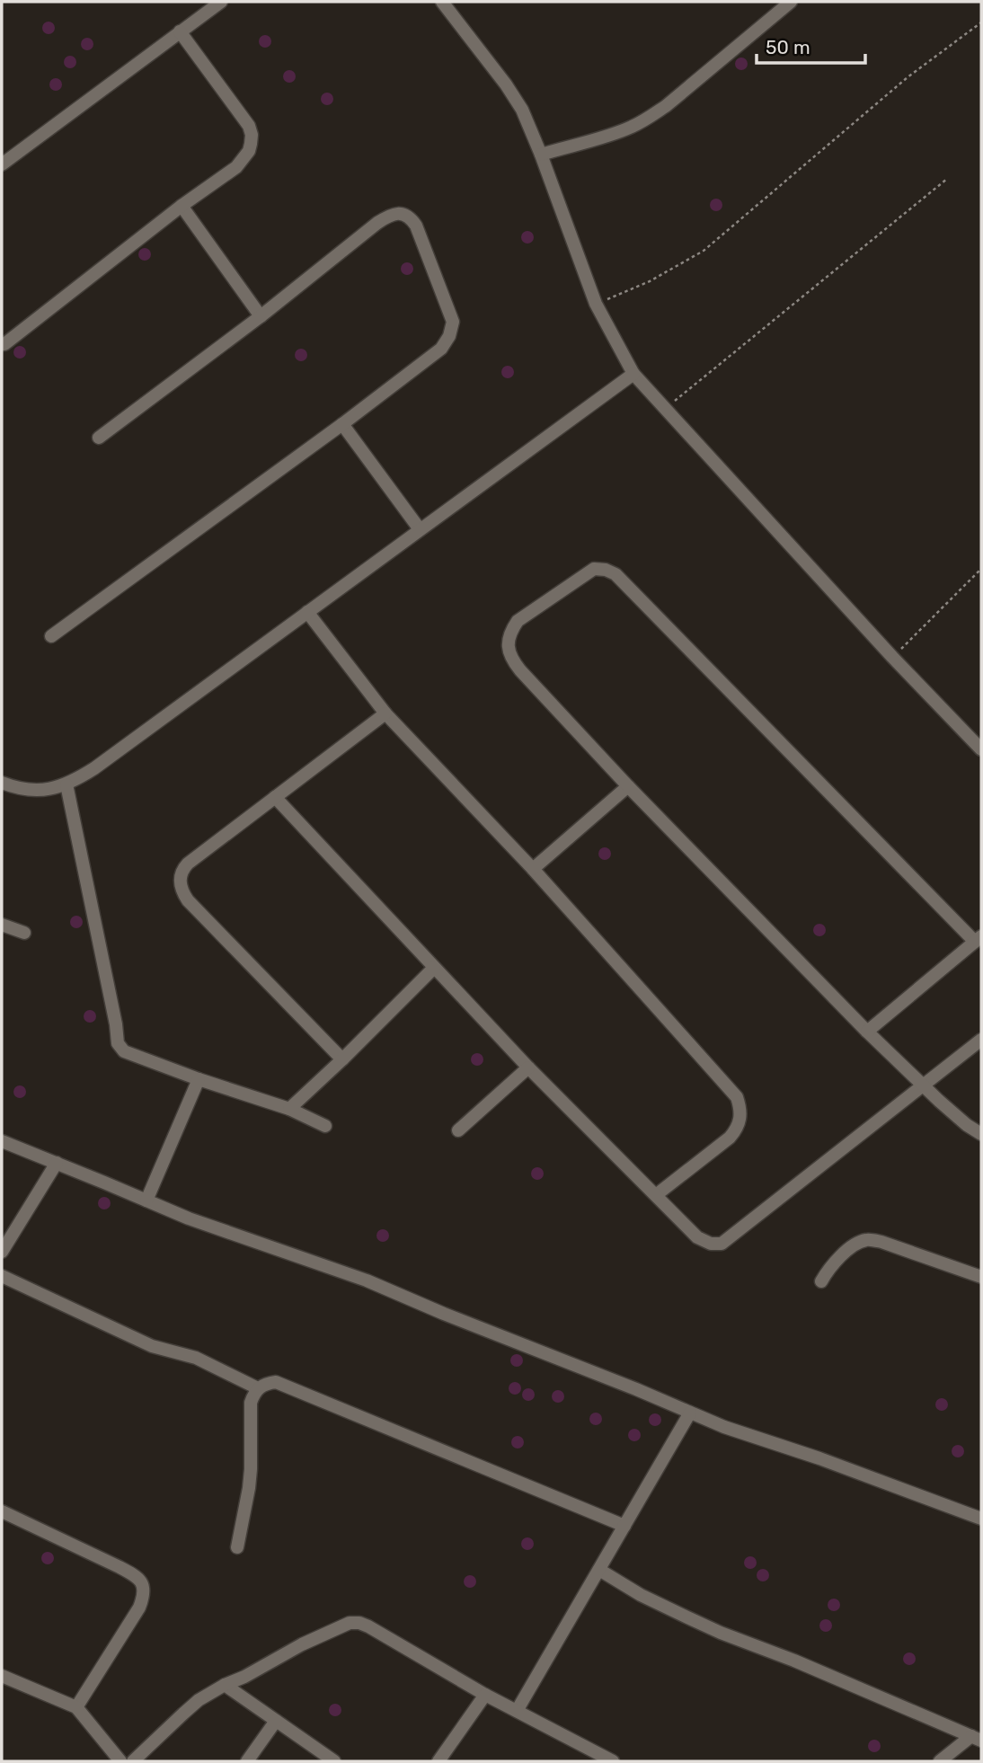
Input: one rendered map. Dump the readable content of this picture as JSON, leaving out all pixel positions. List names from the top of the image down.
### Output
{
  "scale_bar": "50 m"
}
